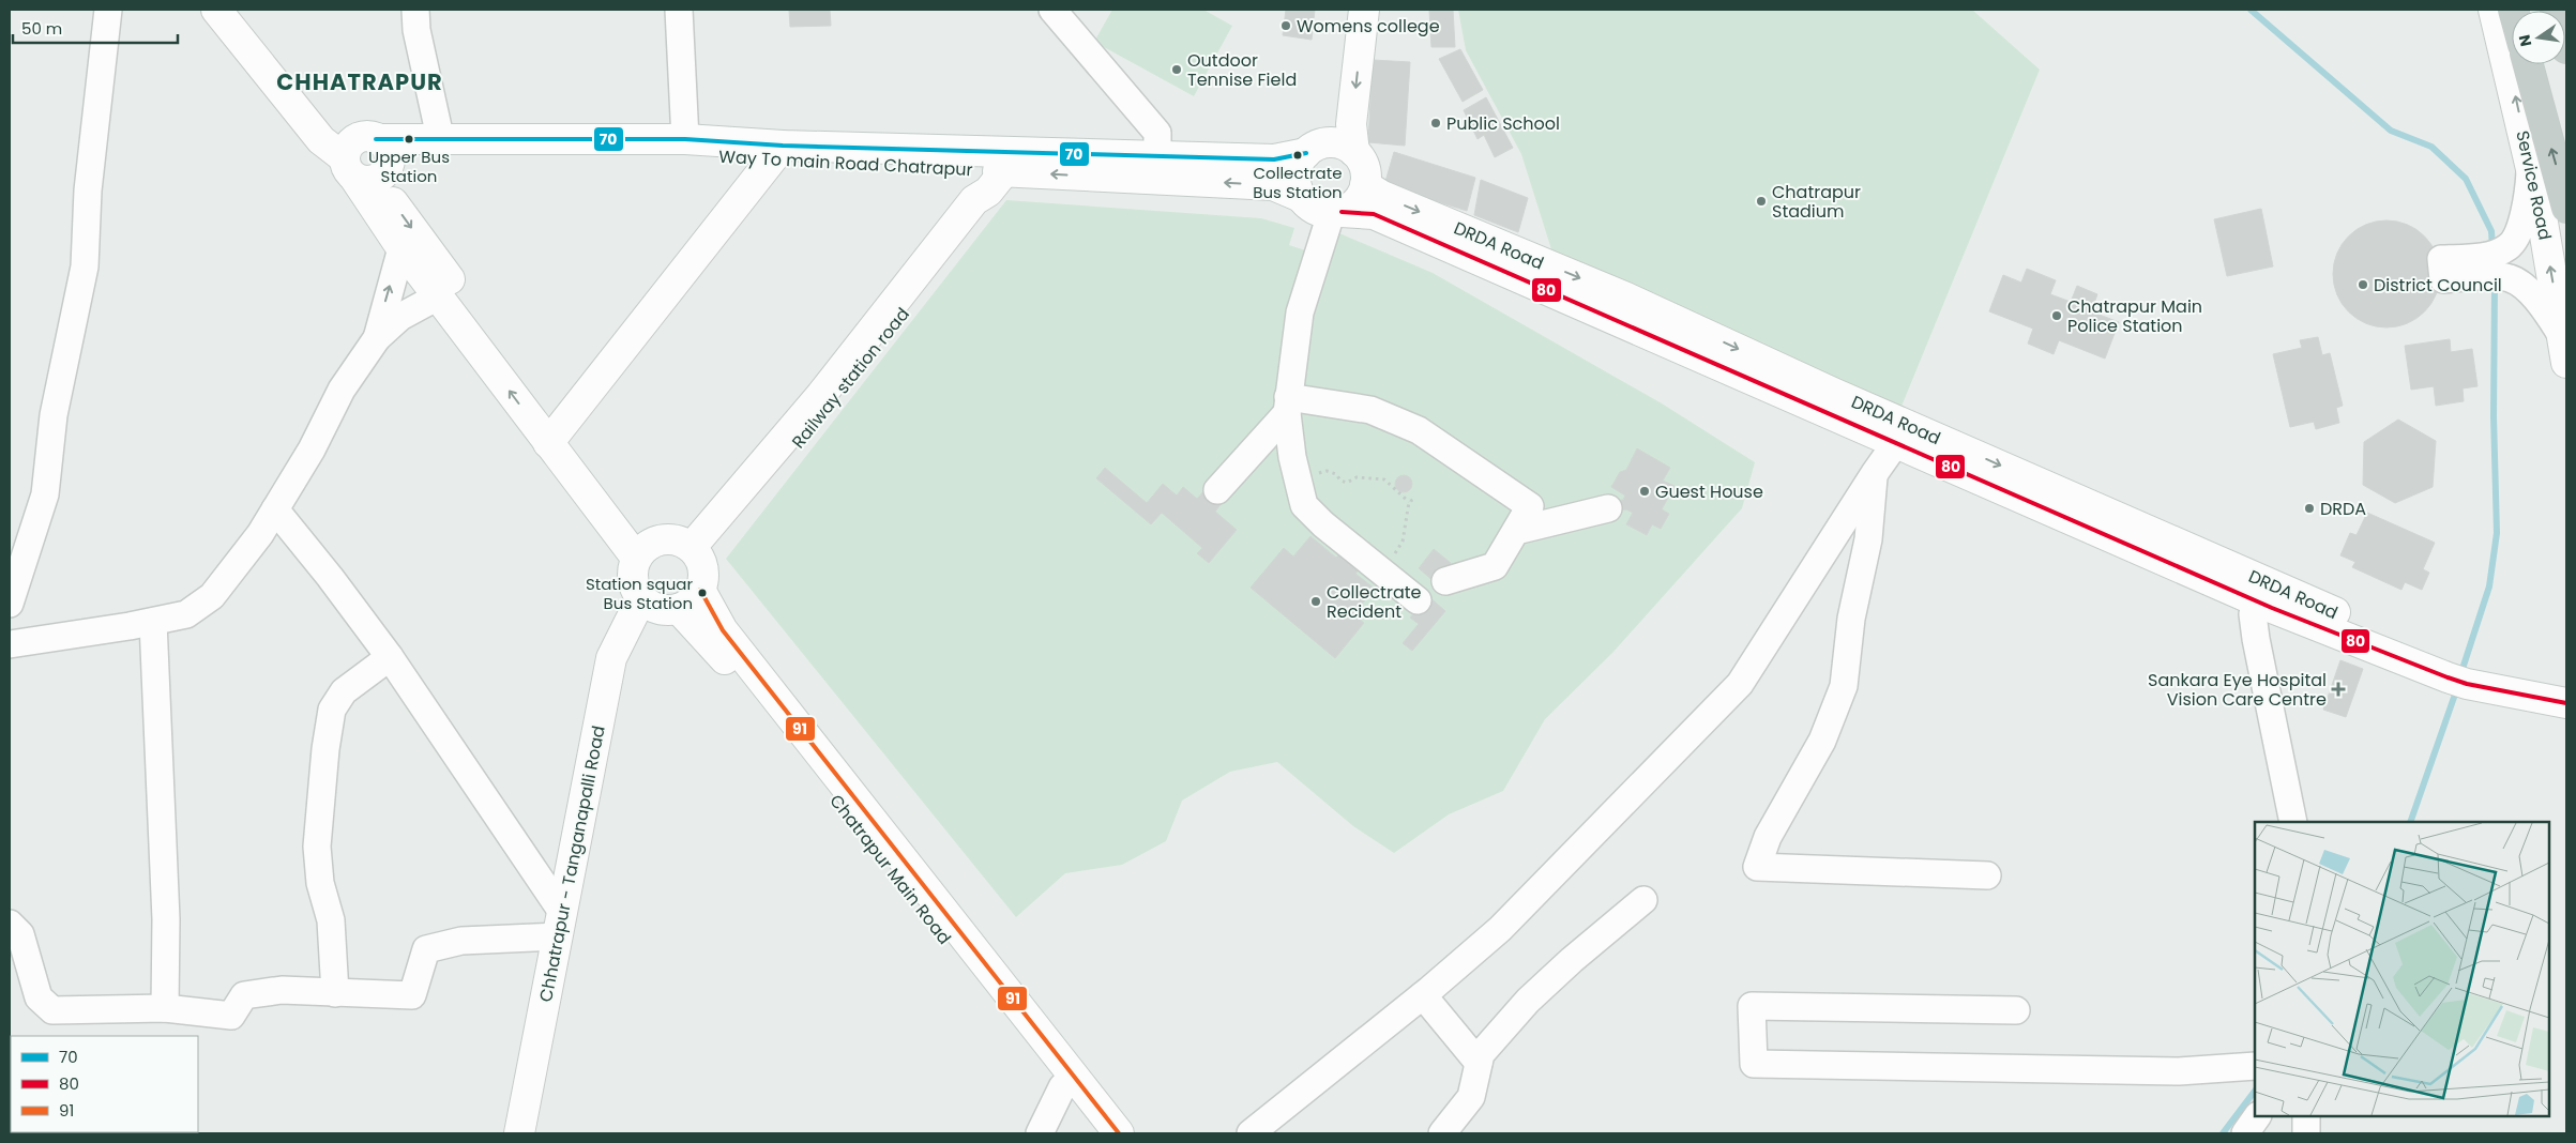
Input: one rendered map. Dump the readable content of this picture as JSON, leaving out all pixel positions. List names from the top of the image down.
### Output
{
  "streets": {
    "main road": [
      "Way To main Road Chatrapur",
      "Service Road",
      "DRDA Road",
      "Railway station road",
      "Chhatrapur - Tanganapalli Road",
      "Chatrapur Main Road"
    ]
  },
  "crossings": [
    ["Way To main Road Chatrapur", "DRDA Road"],
    ["Way To main Road Chatrapur", "Railway station road"],
    ["Railway station road", "Chhatrapur - Tanganapalli Road"],
    ["Railway station road", "Chatrapur Main Road"],
    ["Chhatrapur - Tanganapalli Road", "Chatrapur Main Road"]
  ],
  "one_way": ["Service Road"],
  "districts": ["CHHATRAPUR"],
  "places": {
    "other": [
      "Womens college",
      "Outdoor Tennise Field",
      "Public School",
      "Upper Bus Station",
      "Collectrate Bus Station",
      "Chatrapur Stadium",
      "District Council",
      "Chatrapur Main Police Station",
      "Guest House",
      "DRDA",
      "Station squar Bus Station",
      "Collectrate Recident"
    ],
    "health": ["Sankara Eye Hospital Vision Care Centre"]
  },
  "lines": ["transit line 70", "transit line 80", "transit line 91"],
  "legend": ["70", "80", "91"],
  "scale_bar": "50 m",
  "north": "left"
}
